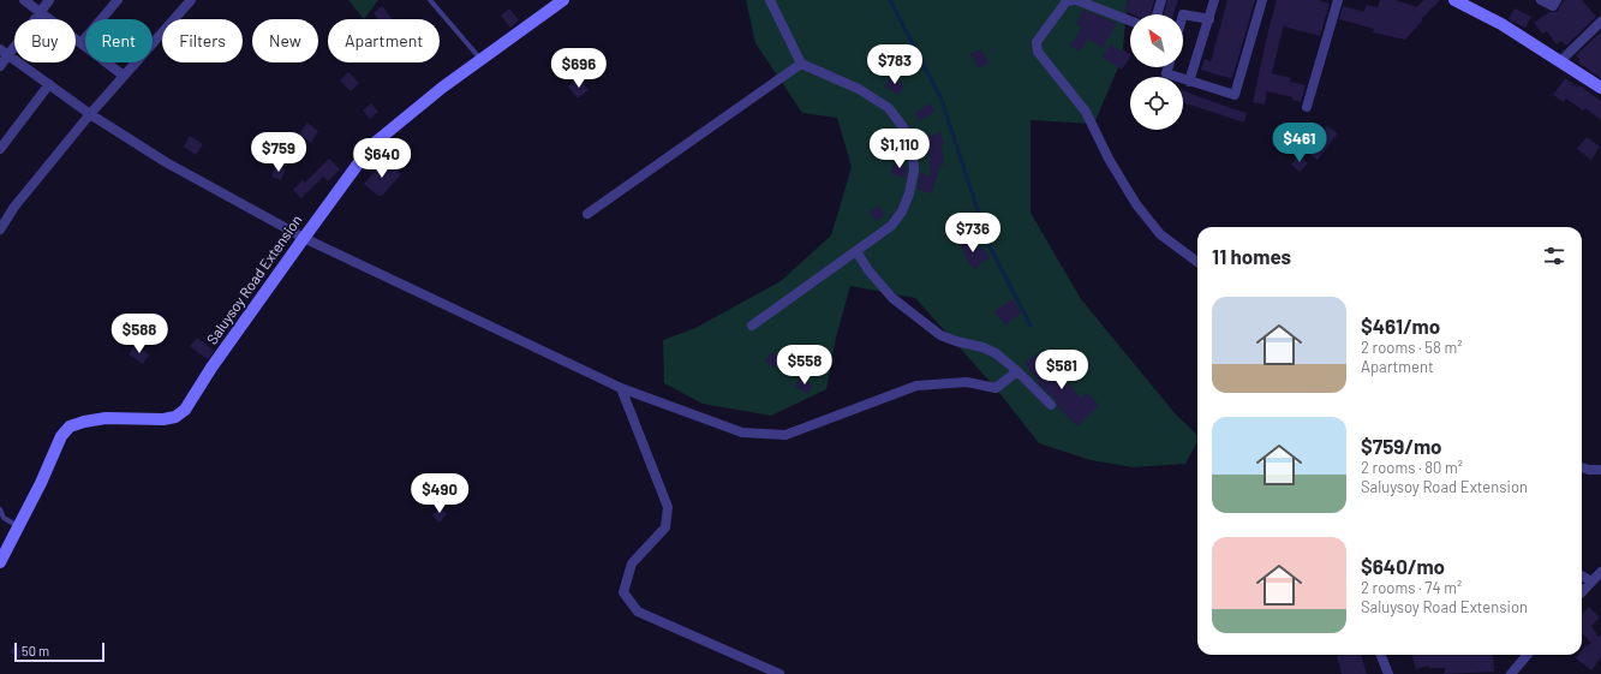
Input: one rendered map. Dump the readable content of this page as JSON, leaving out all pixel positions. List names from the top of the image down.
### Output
{
  "streets": {
    "main road": ["Saluysoy Road Extension"]
  },
  "scale_bar": "50 m",
  "north": "top left",
  "page": {
    "chip": [
      "Buy",
      "Rent",
      "Filters",
      "New",
      "Apartment"
    ],
    "price": [
      "$783",
      "$696",
      "$461",
      "$1,110",
      "$759",
      "$640",
      "$736",
      "$588",
      "$558",
      "$581",
      "$490"
    ],
    "heading": "11 homes",
    "list": [
      {
        "name": "$461/mo",
        "note": "2 rooms · 58 m² · Apartment"
      },
      {
        "name": "$759/mo",
        "note": "2 rooms · 80 m² · Saluysoy Road Extension"
      },
      {
        "name": "$640/mo",
        "note": "2 rooms · 74 m² · Saluysoy Road Extension"
      }
    ],
    "scale": "50 m"
  }
}
